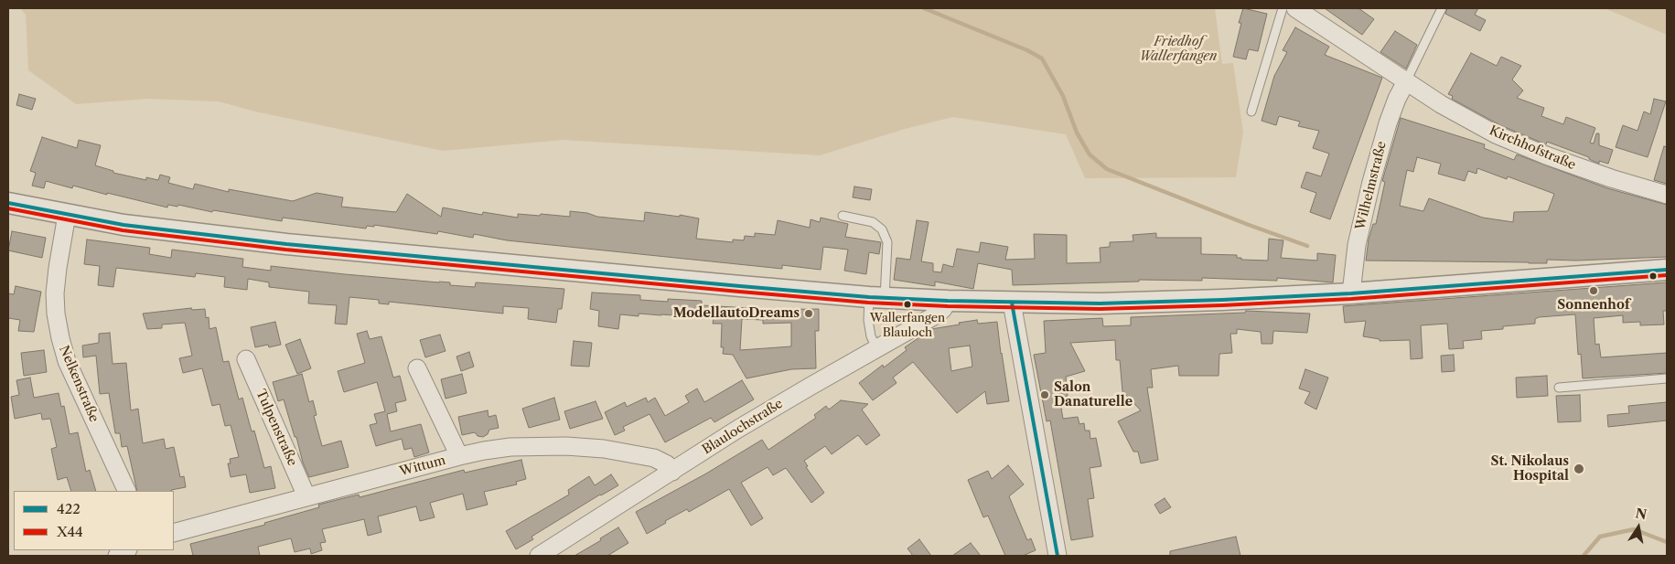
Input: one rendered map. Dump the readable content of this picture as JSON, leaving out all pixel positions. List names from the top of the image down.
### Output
{
  "streets": {
    "street": [
      "Kirchhofstraße",
      "Wilhelmstraße",
      "Nelkenstraße",
      "Blaulochstraße",
      "Tulpenstraße",
      "Wittum"
    ]
  },
  "crossings": [
    ["Kirchhofstraße", "Wilhelmstraße"],
    ["Blaulochstraße", "Wittum"],
    ["Tulpenstraße", "Wittum"]
  ],
  "parks": ["Friedhof Wallerfangen"],
  "places": [
    "Sonnenhof",
    "Wallerfangen Blauloch",
    "ModellautoDreams",
    "Salon Danaturelle",
    "St. Nikolaus Hospital"
  ],
  "lines": ["transit line 422", "transit line X44"],
  "legend": ["422", "X44"],
  "north": "top"
}
